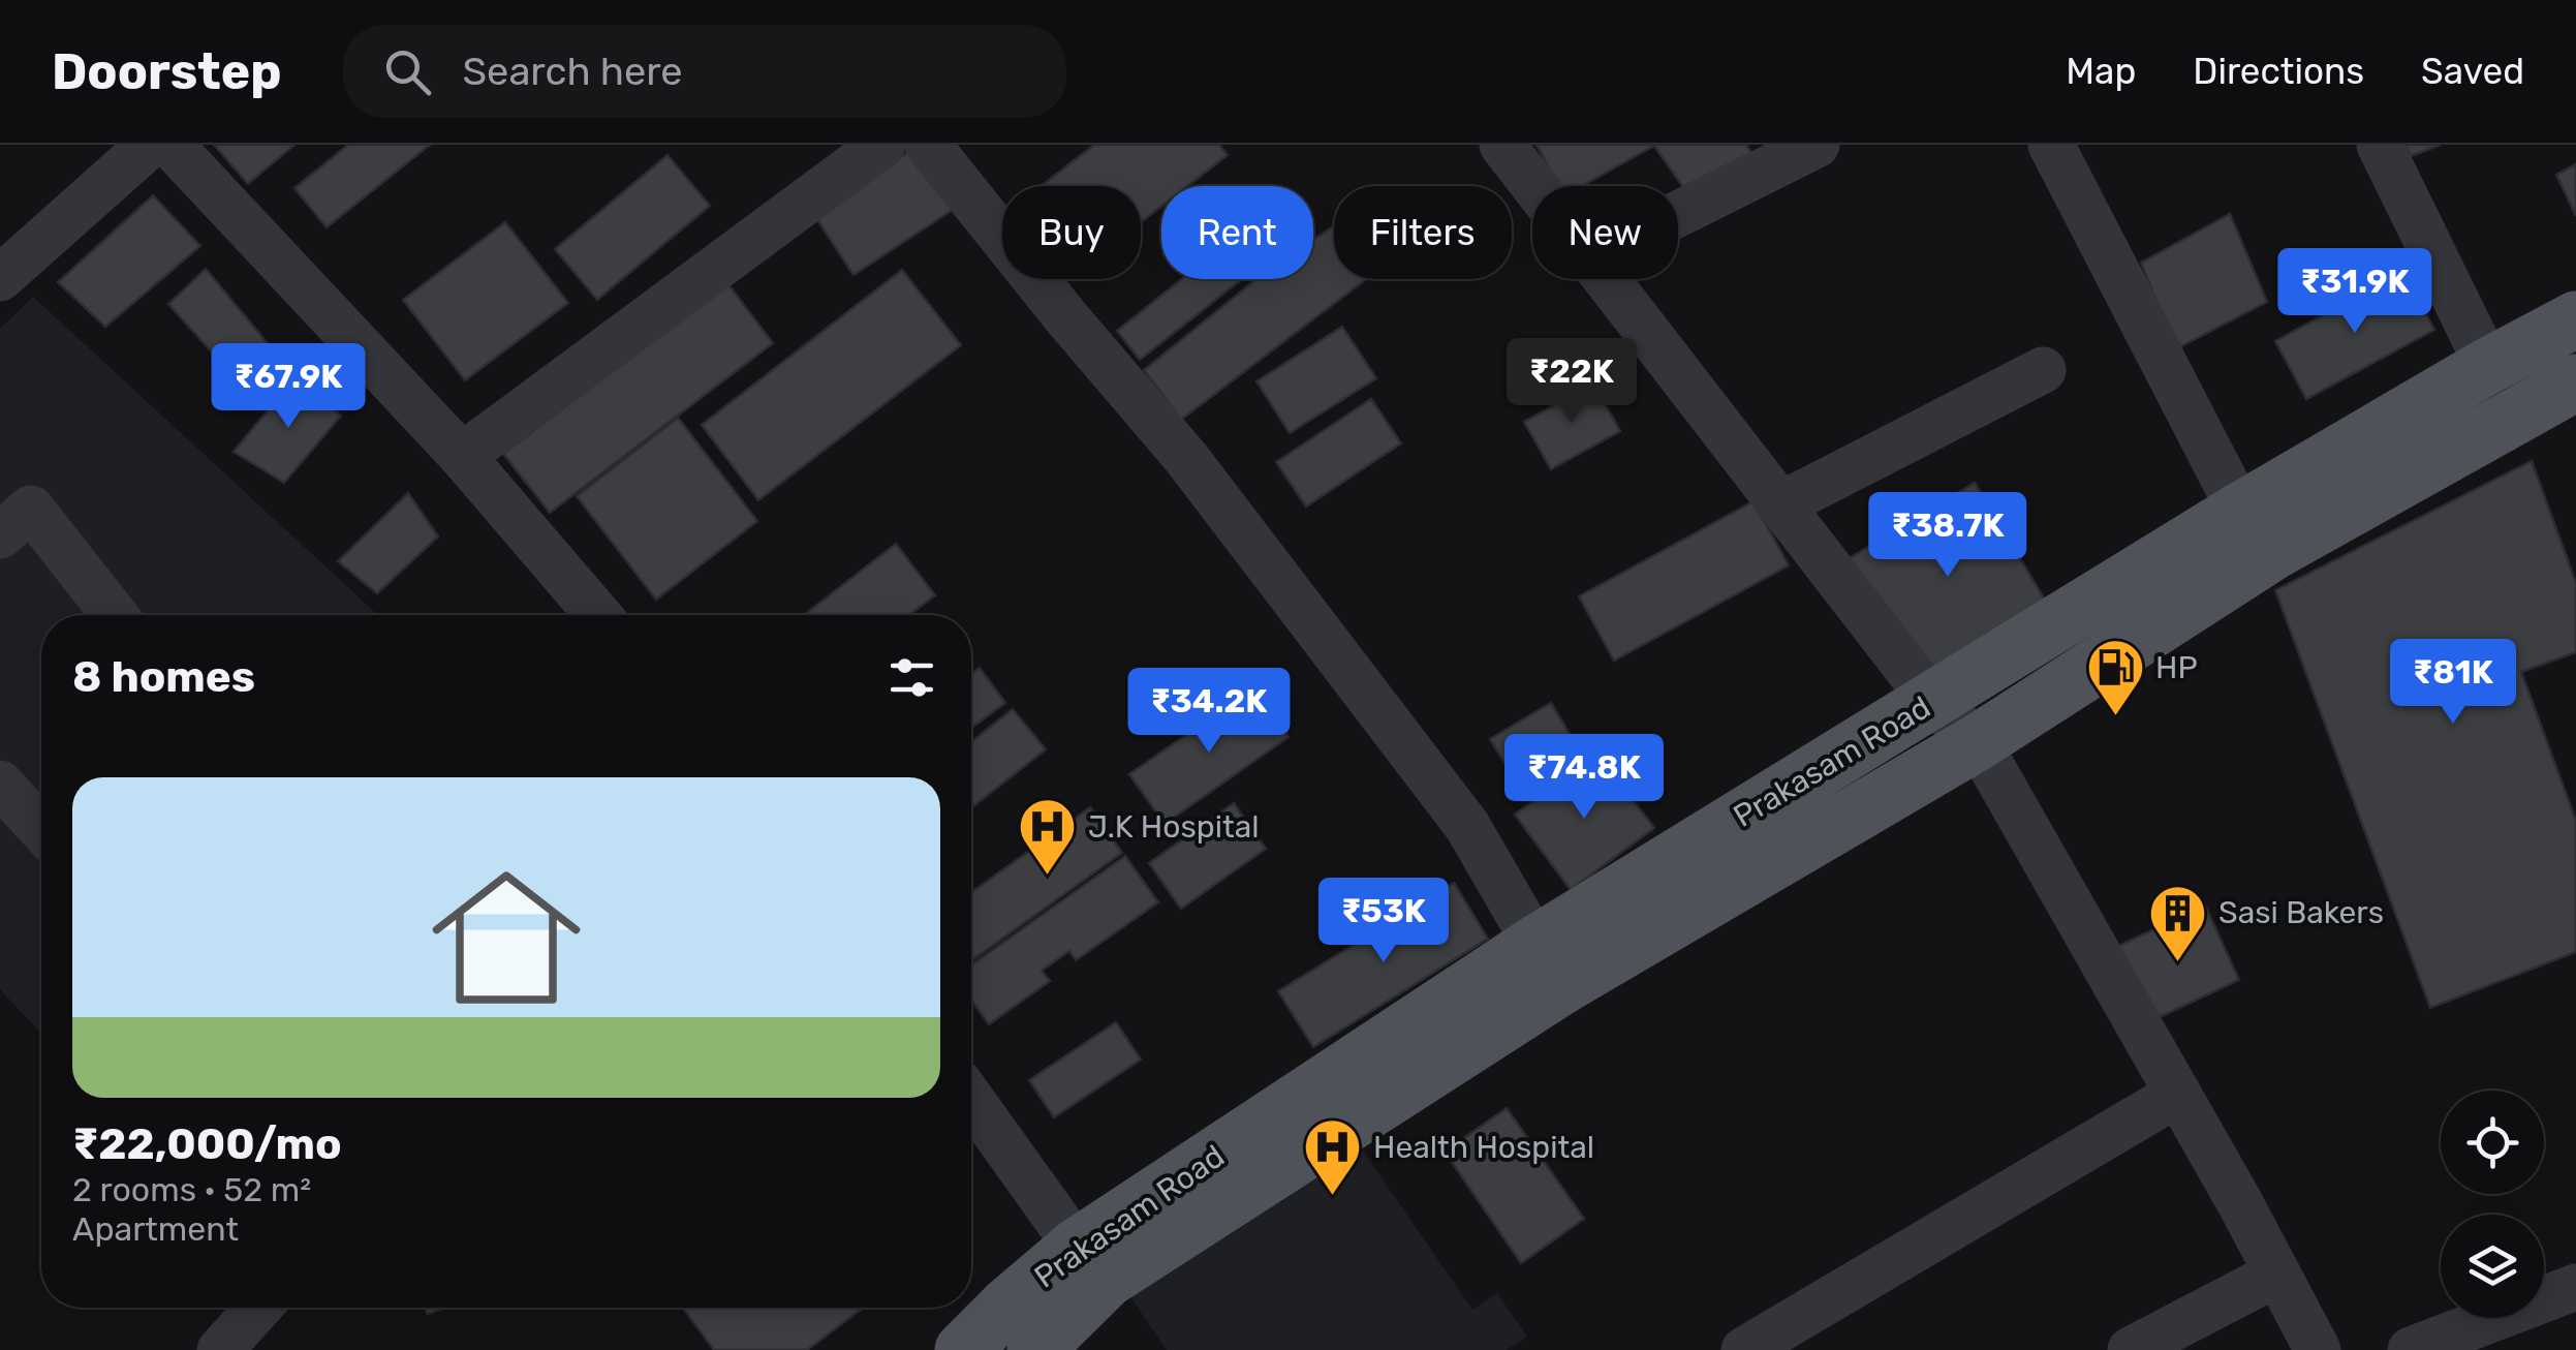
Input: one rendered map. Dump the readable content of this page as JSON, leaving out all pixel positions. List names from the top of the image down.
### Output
{
  "streets": {
    "main road": ["Prakasam Road"]
  },
  "places": {
    "fuel station": ["HP"],
    "hospital": ["J.K Hospital", "Health Hospital"],
    "building": ["Sasi Bakers"]
  },
  "page": {
    "header": "Doorstep",
    "search": "Search here",
    "nav": ["Map", "Directions", "Saved"],
    "chip": [
      "Buy",
      "Rent",
      "Filters",
      "New"
    ],
    "price": [
      "₹31.9K",
      "₹22K",
      "₹67.9K",
      "₹38.7K",
      "₹81K",
      "₹34.2K",
      "₹74.8K",
      "₹53K"
    ],
    "heading": "8 homes",
    "list": [
      {
        "name": "₹22,000/mo",
        "note": "2 rooms · 52 m² · Apartment"
      }
    ]
  }
}
